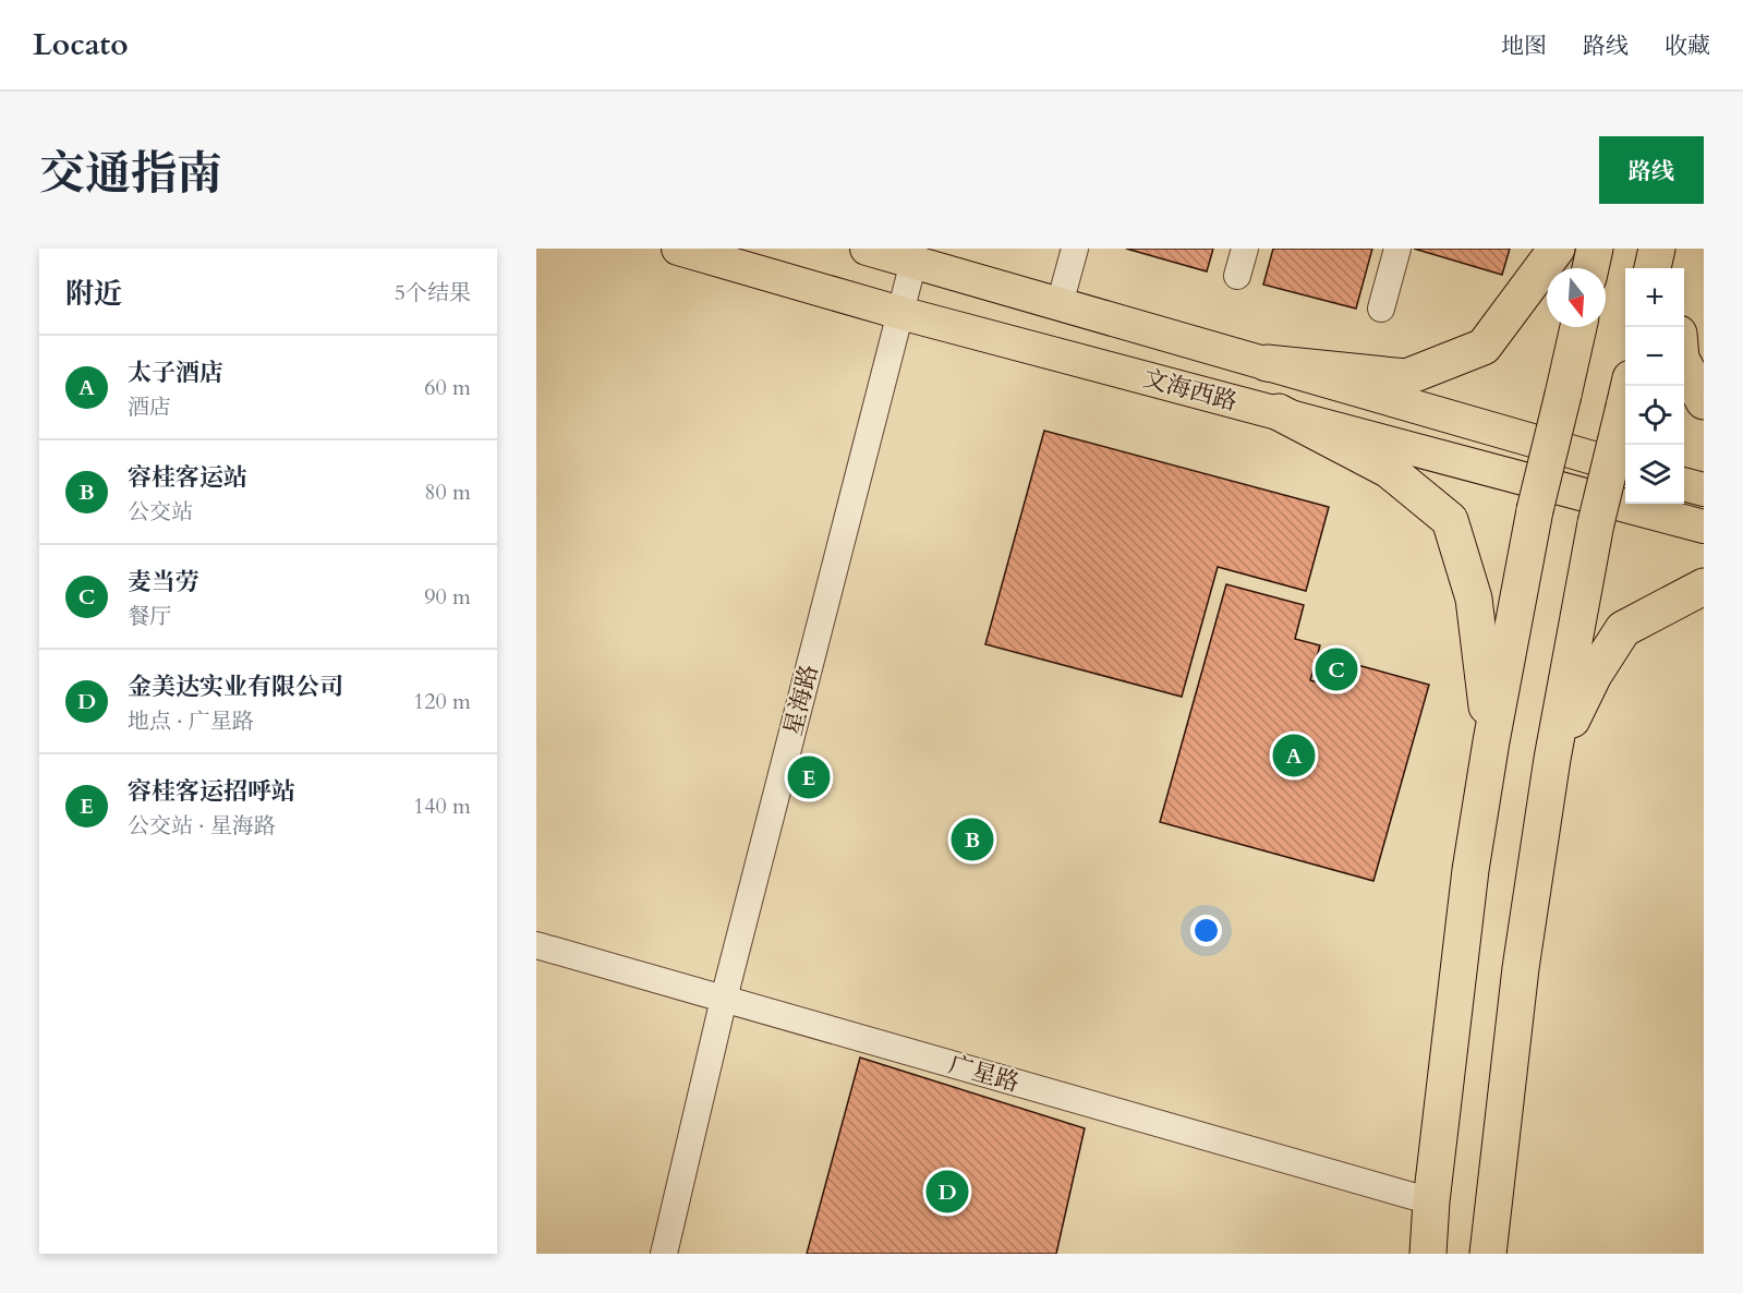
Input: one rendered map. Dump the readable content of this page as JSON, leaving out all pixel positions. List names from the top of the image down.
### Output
{
  "streets": {
    "main road": ["文海西路"],
    "street": ["星海路", "广星路"]
  },
  "crossings": [
    ["文海西路", "星海路"],
    ["星海路", "广星路"]
  ],
  "north": "bottom",
  "page": {
    "header": "Locato",
    "nav": ["地图", "路线", "收藏"],
    "title": "交通指南",
    "buttons": "路线",
    "heading": ["附近", "5个结果"],
    "map_buttons": ["+", "−"],
    "list": [
      {
        "mark": "A",
        "name": "太子酒店",
        "note": "酒店",
        "value": "60 m"
      },
      {
        "mark": "B",
        "name": "容桂客运站",
        "note": "公交站",
        "value": "80 m"
      },
      {
        "mark": "C",
        "name": "麦当劳",
        "note": "餐厅",
        "value": "90 m"
      },
      {
        "mark": "D",
        "name": "金美达实业有限公司",
        "note": "地点 · 广星路",
        "value": "120 m"
      },
      {
        "mark": "E",
        "name": "容桂客运招呼站",
        "note": "公交站 · 星海路",
        "value": "140 m"
      }
    ],
    "pins": [
      "C",
      "A",
      "E",
      "B",
      "D"
    ]
  }
}
